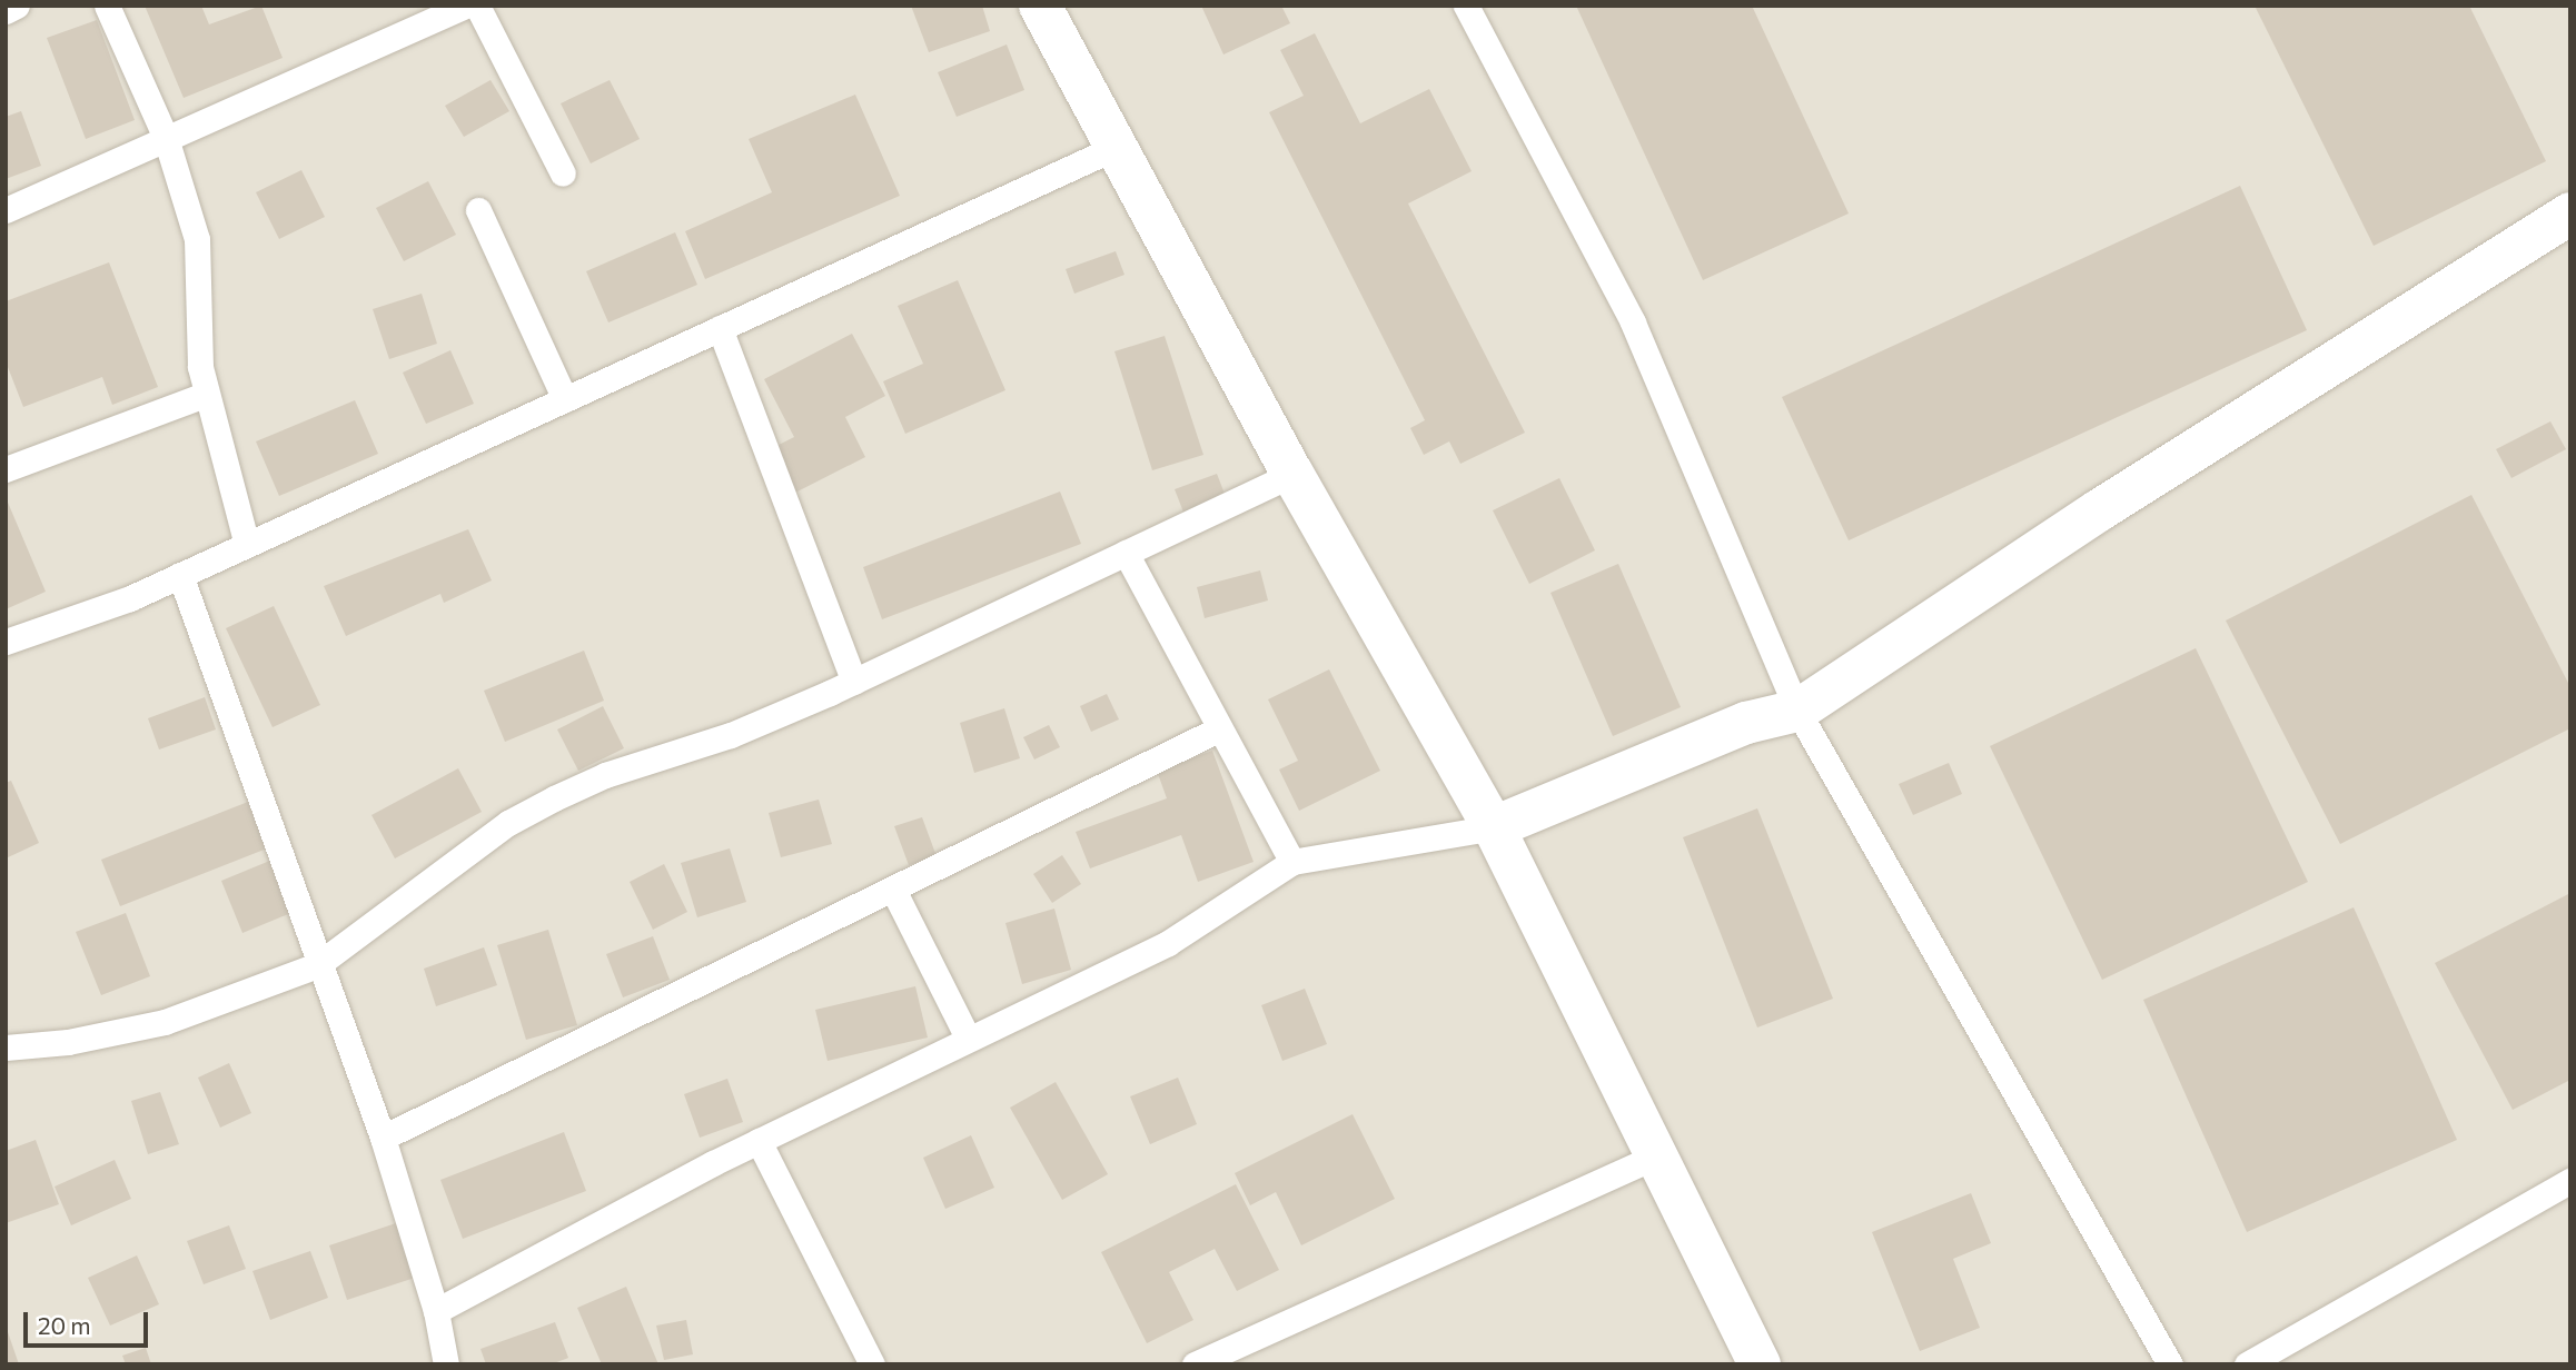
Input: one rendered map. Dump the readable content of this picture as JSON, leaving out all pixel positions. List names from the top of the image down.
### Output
{
  "scale_bar": "20 m"
}
